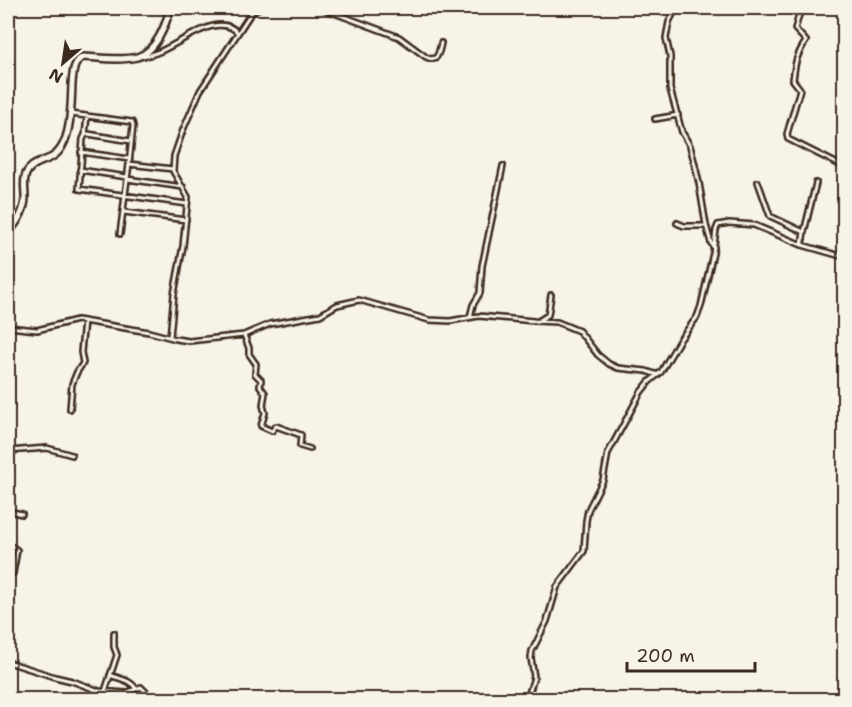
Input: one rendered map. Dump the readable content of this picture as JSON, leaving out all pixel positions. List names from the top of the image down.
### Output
{
  "scale_bar": "200 m",
  "north": "bottom left"
}
